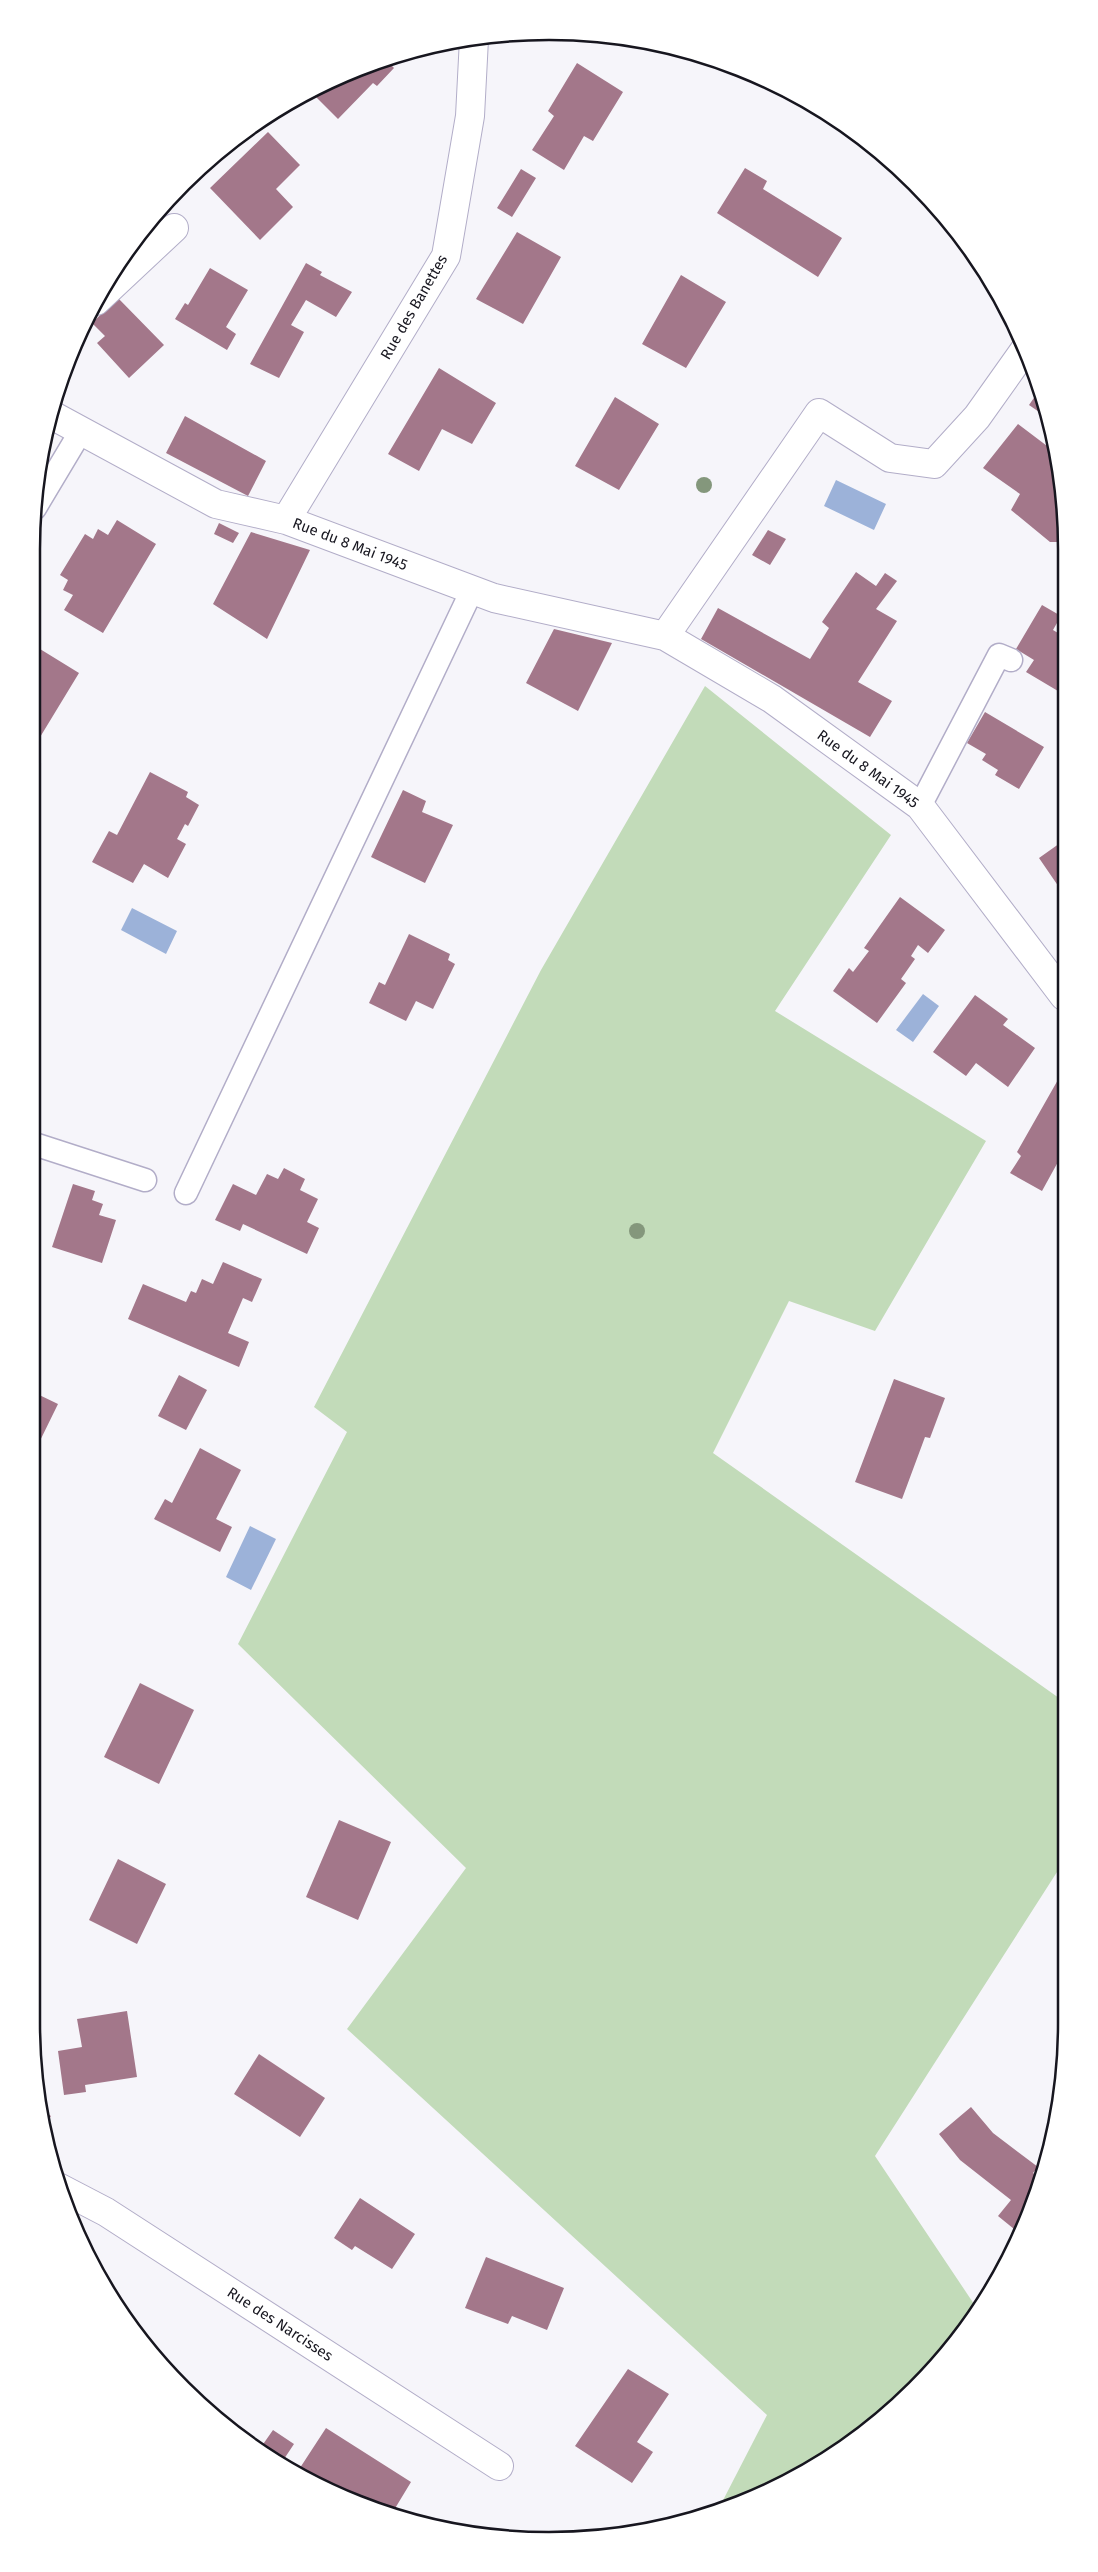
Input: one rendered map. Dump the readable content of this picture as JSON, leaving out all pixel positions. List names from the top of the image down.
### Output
{
  "streets": {
    "street": ["Rue des Banettes", "Rue du 8 Mai 1945", "Rue des Narcisses"]
  },
  "crossings": [
    ["Rue des Banettes", "Rue du 8 Mai 1945"]
  ]
}
